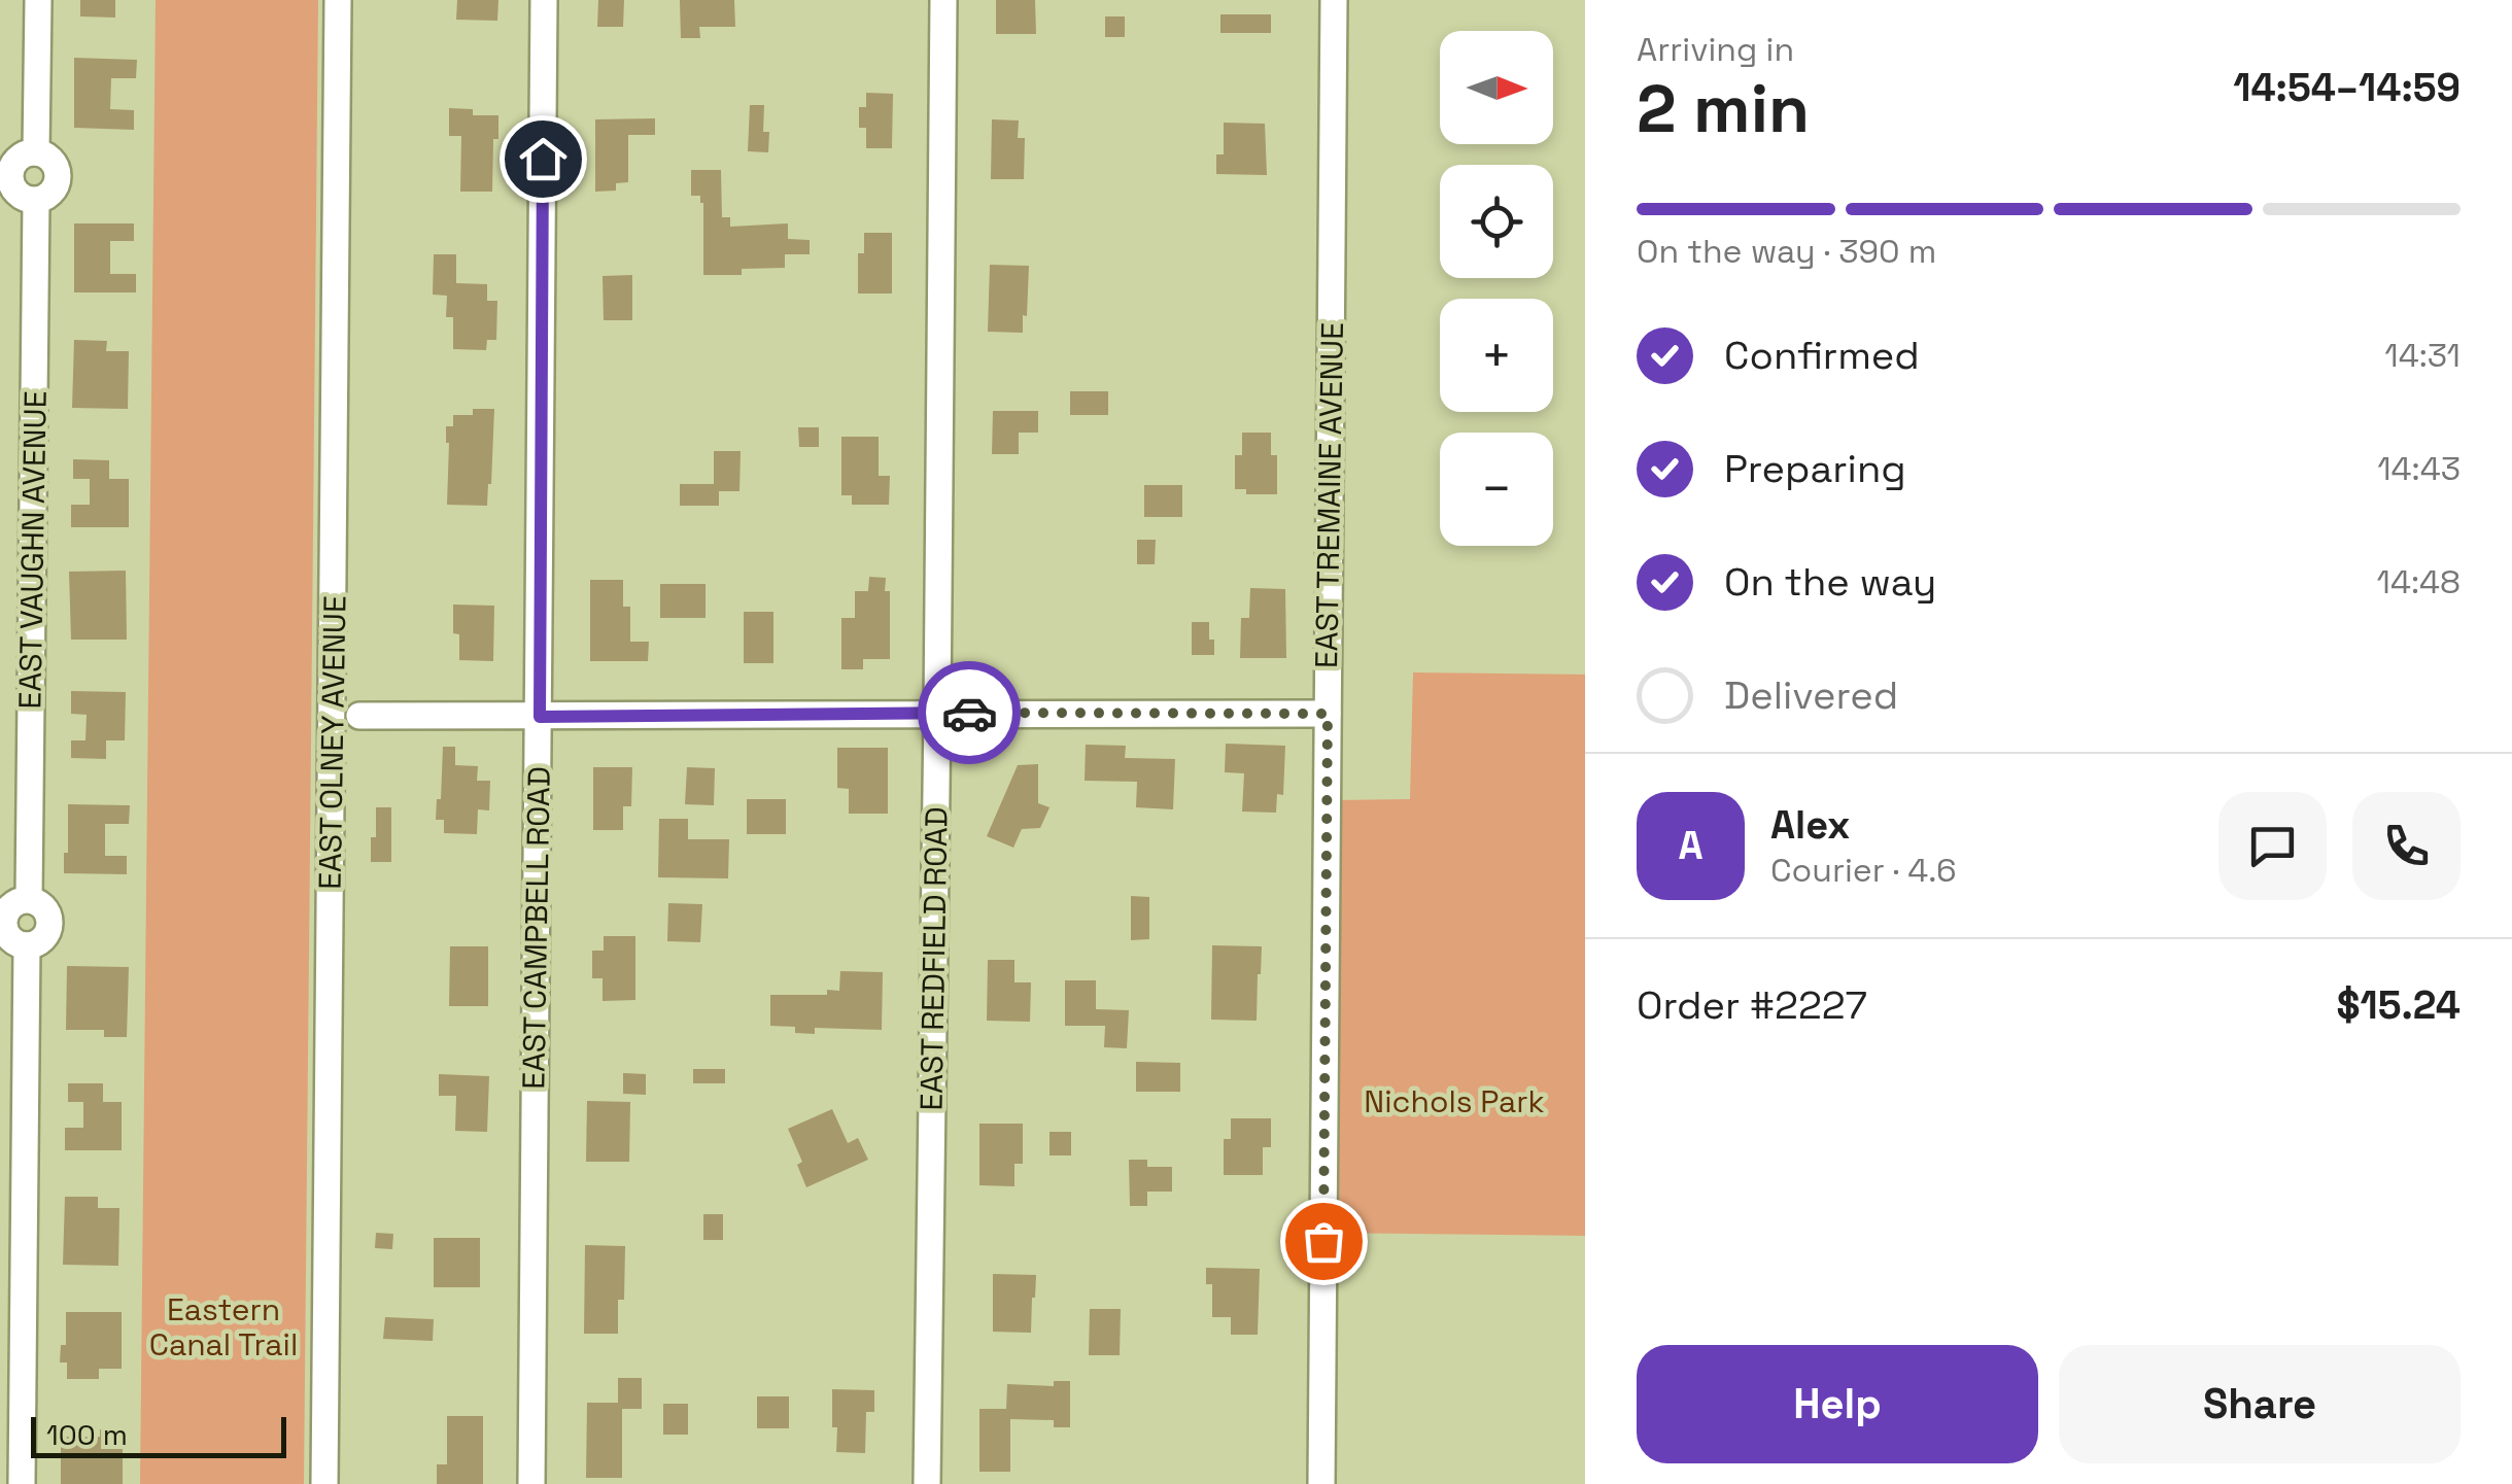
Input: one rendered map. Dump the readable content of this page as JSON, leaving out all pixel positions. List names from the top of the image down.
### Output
{
  "streets": {
    "street": [
      "EAST TREMAINE AVENUE",
      "EAST VAUGHN AVENUE",
      "EAST OLNEY AVENUE",
      "EAST CAMPBELL ROAD",
      "EAST REDFIELD ROAD"
    ]
  },
  "parks": ["Nichols Park", "Eastern Canal Trail"],
  "scale_bar": "100 m",
  "north": "right",
  "page": {
    "heading": ["2 min", "Arriving in", "14:54–14:59"],
    "panel": [
      "Alex",
      "Courier · 4.6",
      "Order #2227",
      "$15.24"
    ],
    "map_buttons": ["+", "−"],
    "bar": "On the way · 390 m",
    "list": [
      ["Confirmed", "14:31"],
      ["Preparing", "14:43"],
      ["On the way", "14:48"],
      "Delivered"
    ],
    "round": "A",
    "buttons": ["Help", "Share"],
    "scale": "100 m"
  }
}
